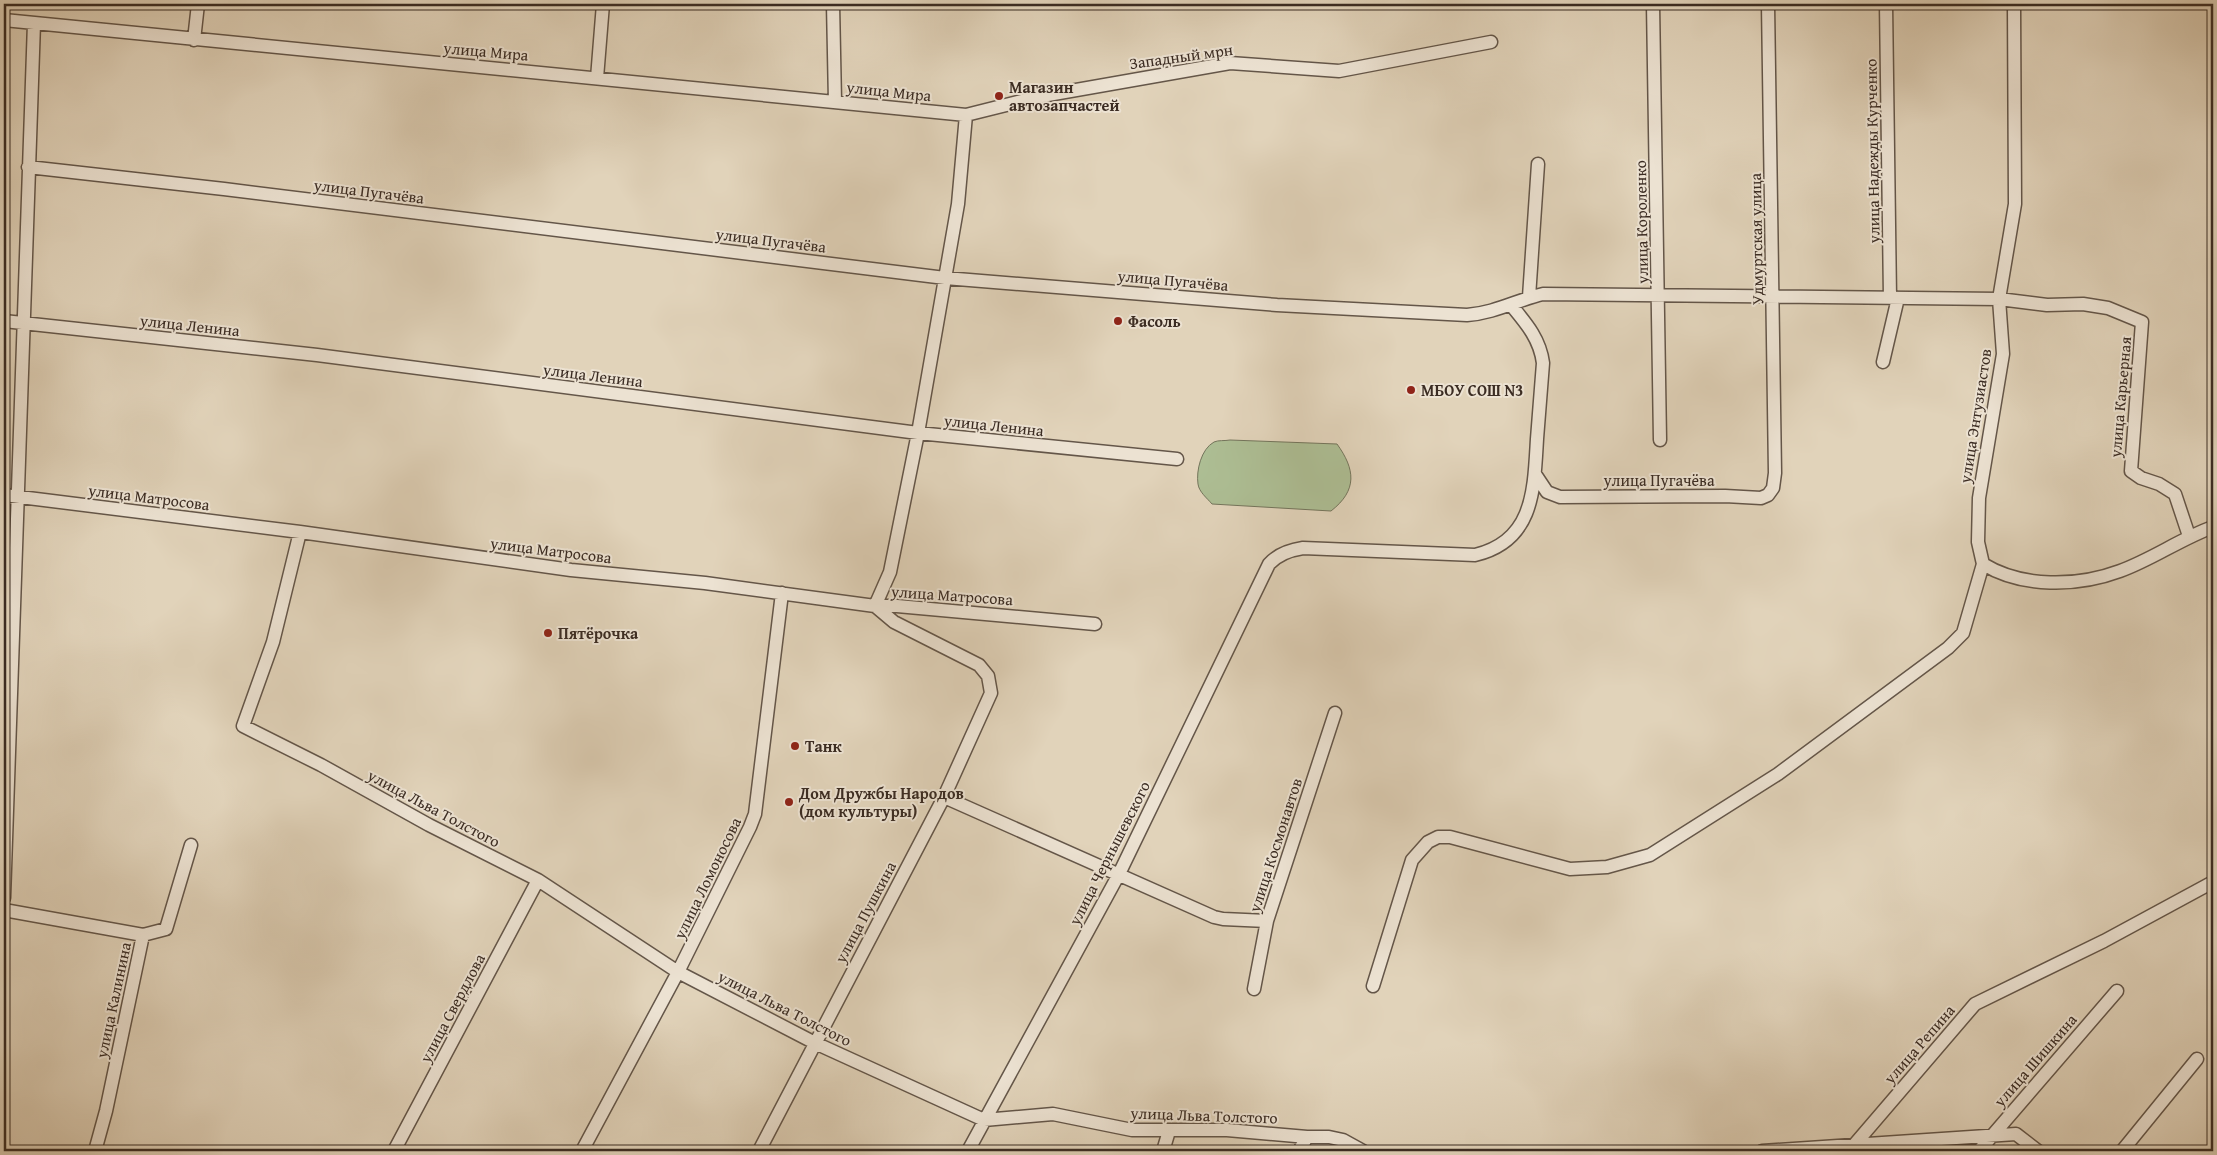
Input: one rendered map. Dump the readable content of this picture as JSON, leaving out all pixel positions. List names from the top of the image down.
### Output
{
  "streets": {
    "street": [
      "улица Мира",
      "Западный мрн",
      "улица Надежды Курченко",
      "улица Пугачёва",
      "улица Короленко",
      "Удмуртская улица",
      "улица Ленина",
      "улица Карьерная",
      "улица Энтузиастов",
      "улица Матросова",
      "улица Льва Толстого",
      "улица Космонавтов",
      "улица Чернышевского",
      "улица Ломоносова",
      "улица Пушкина",
      "улица Калинина",
      "улица Свердлова",
      "улица Репина",
      "улица Шишкина"
    ]
  },
  "crossings": [
    ["улица Мира", "Западный мрн"],
    ["улица Надежды Курченко", "улица Пугачёва"],
    ["улица Пугачёва", "улица Короленко"],
    ["улица Пугачёва", "Удмуртская улица"],
    ["улица Пугачёва", "улица Карьерная"],
    ["улица Пугачёва", "улица Энтузиастов"],
    ["улица Пугачёва", "улица Чернышевского"],
    ["улица Матросова", "улица Льва Толстого"],
    ["улица Матросова", "улица Ломоносова"],
    ["улица Матросова", "улица Пушкина"],
    ["улица Льва Толстого", "улица Чернышевского"],
    ["улица Льва Толстого", "улица Ломоносова"],
    ["улица Льва Толстого", "улица Пушкина"],
    ["улица Льва Толстого", "улица Свердлова"]
  ],
  "places": [
    "Магазин автозапчастей",
    "Фасоль",
    "МБОУ СОШ N3",
    "Пятёрочка",
    "Танк",
    "Дом Дружбы Народов (дом культуры)"
  ]
}
